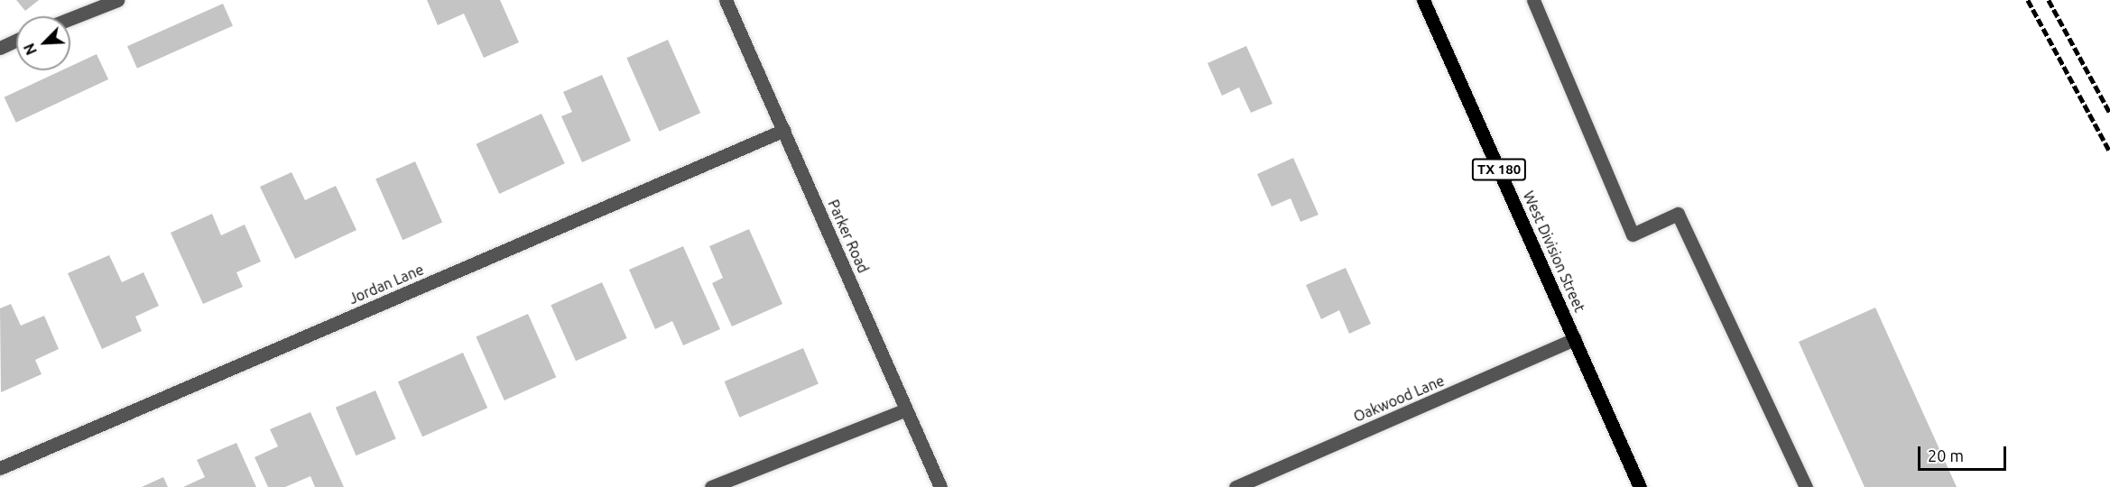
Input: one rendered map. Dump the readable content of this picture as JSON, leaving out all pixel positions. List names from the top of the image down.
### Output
{
  "streets": {
    "main road": ["TX 180", "West Division Street"],
    "street": ["Parker Road", "Jordan Lane", "Oakwood Lane"]
  },
  "crossings": [
    ["Parker Road", "Jordan Lane"],
    ["West Division Street", "Oakwood Lane"]
  ],
  "scale_bar": "20 m",
  "north": "bottom left"
}
